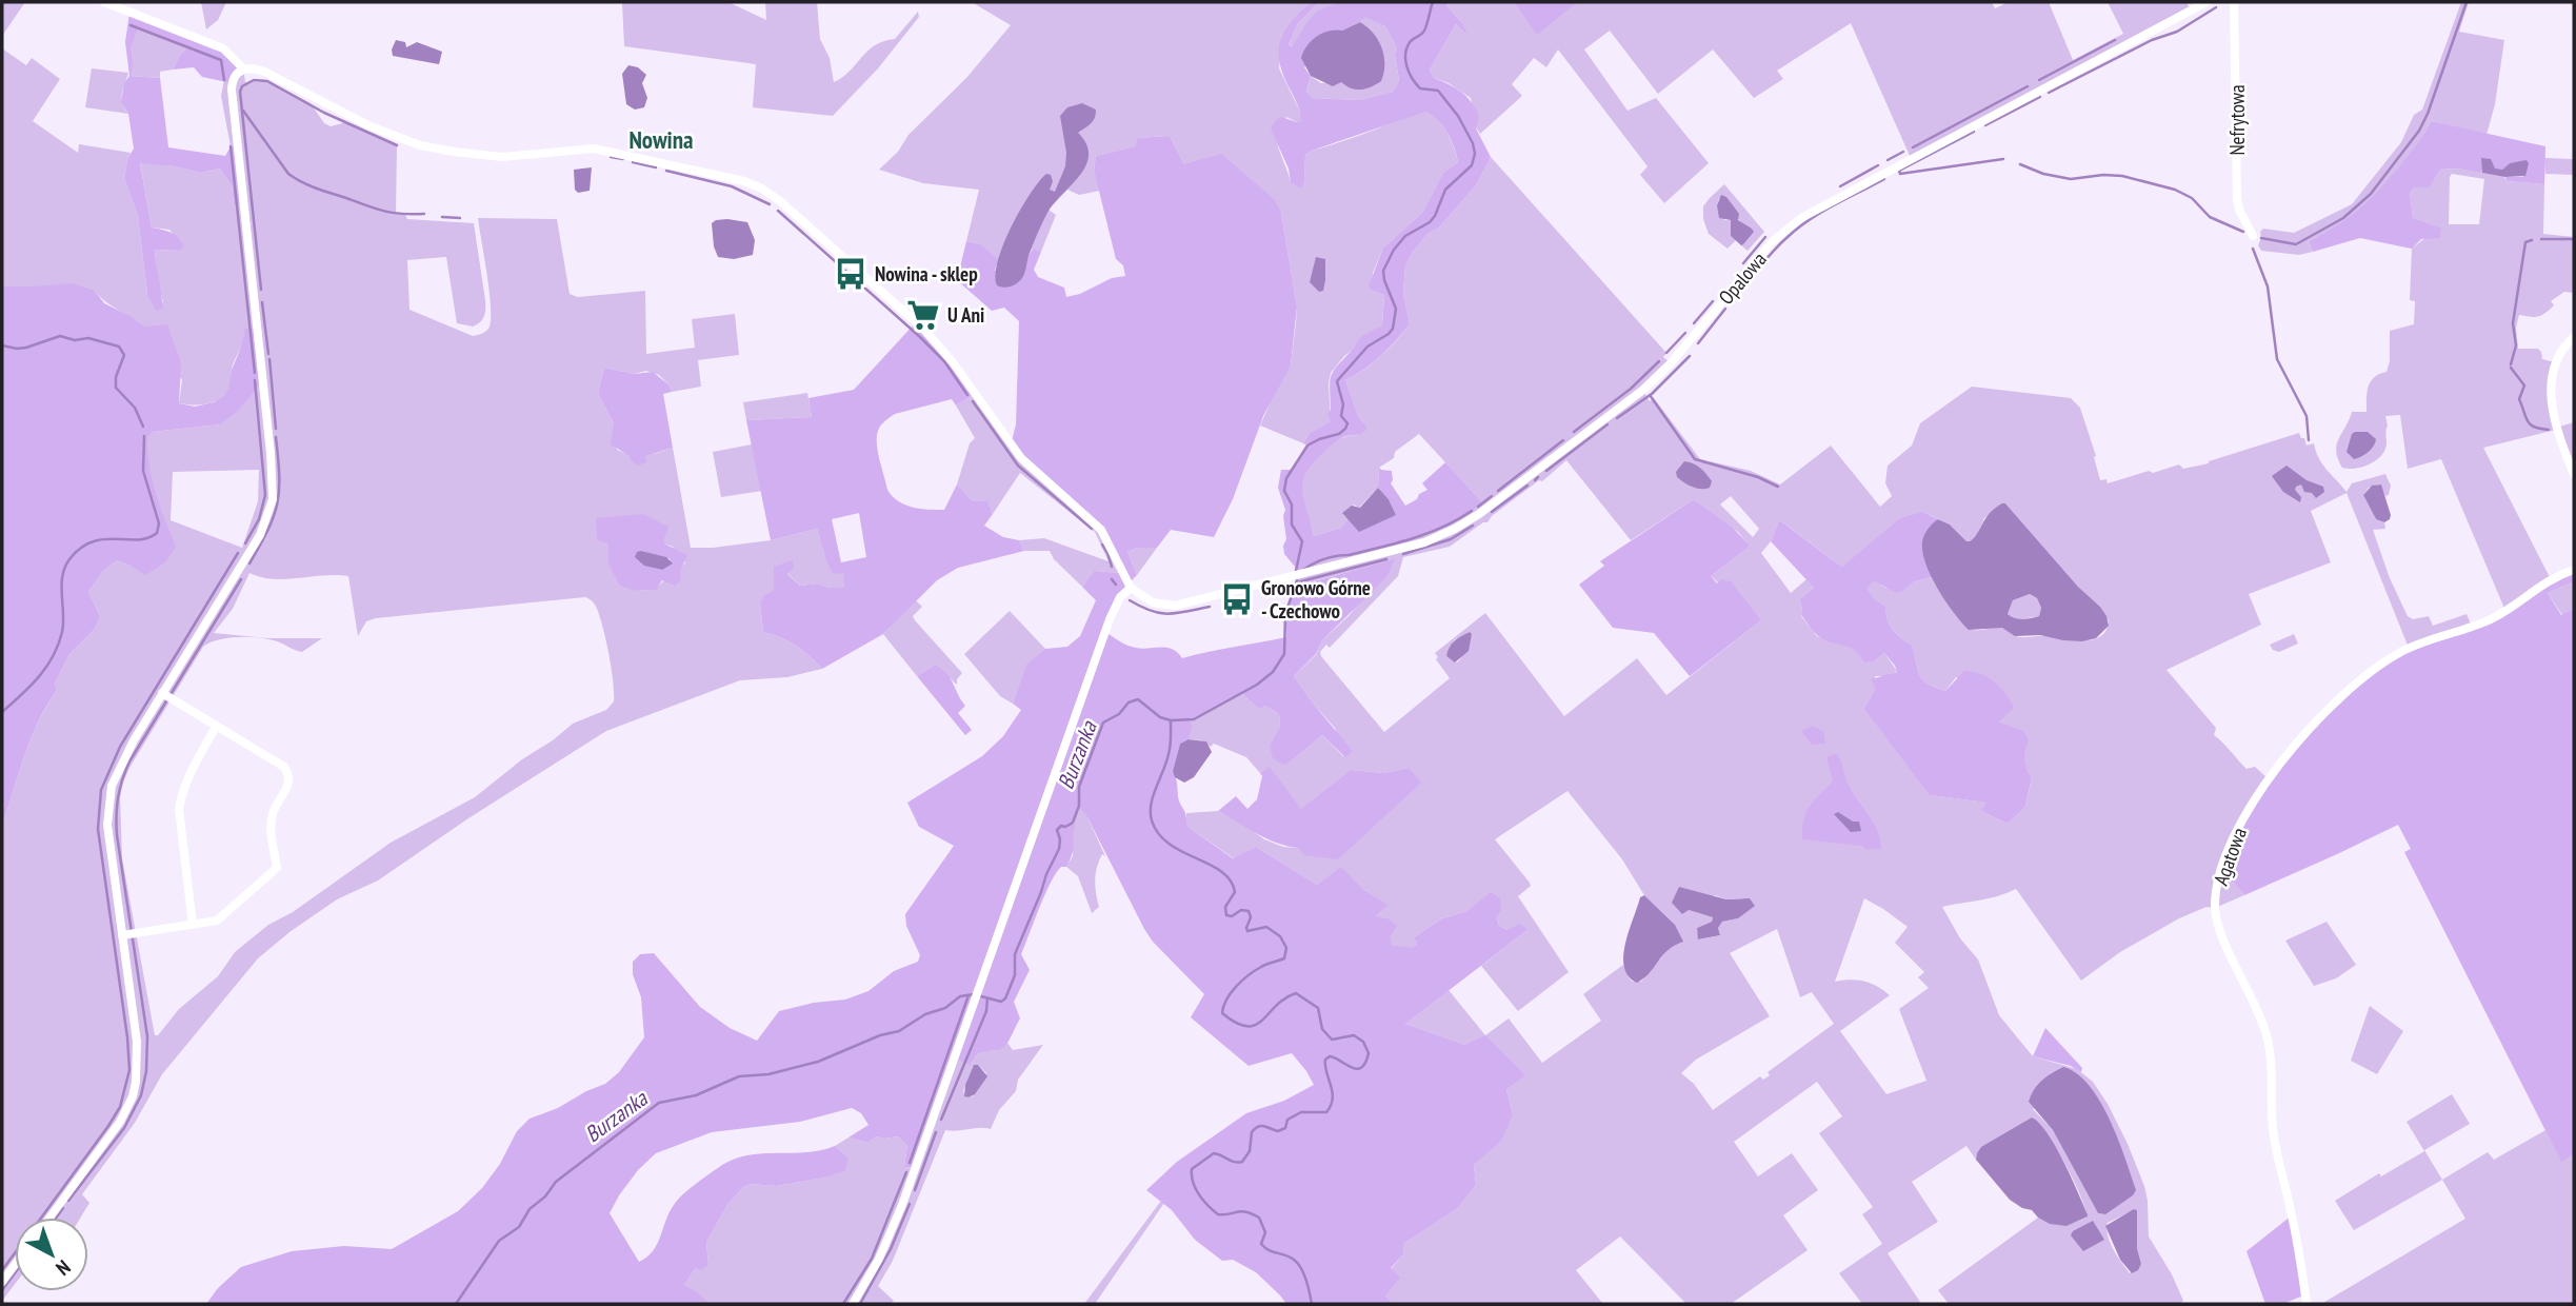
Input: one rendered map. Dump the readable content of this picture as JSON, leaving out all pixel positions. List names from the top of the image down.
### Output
{
  "streets": {
    "street": ["Nefrytowa", "Opalowa", "Agatowa"]
  },
  "districts": ["Nowina"],
  "water": ["Burzanka"],
  "places": {
    "bus stop": ["Nowina - sklep", "Gronowo Górne - Czechowo"],
    "supermarket": ["U Ani"]
  },
  "north": "bottom right"
}
